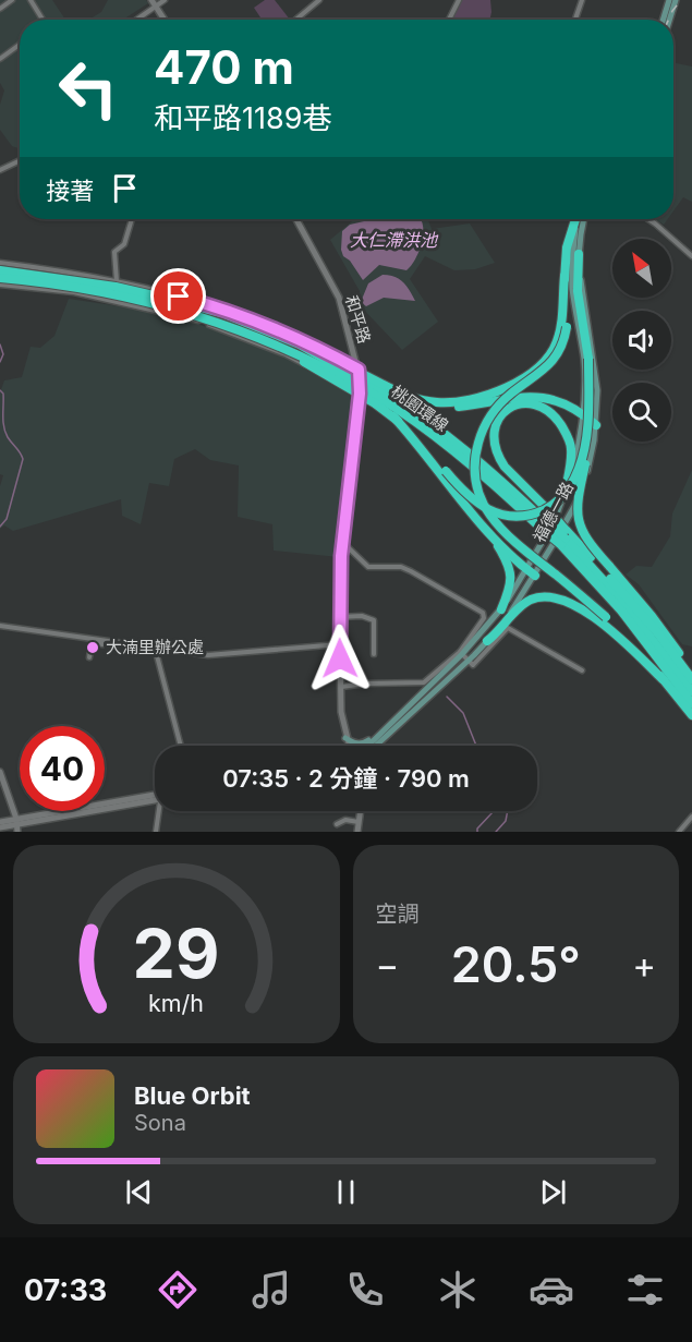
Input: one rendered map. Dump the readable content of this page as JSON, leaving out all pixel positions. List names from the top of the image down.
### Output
{
  "streets": {
    "highway": ["桃園環線"],
    "main road": ["福德一路"],
    "street": ["和平路"]
  },
  "water": ["大仁滯洪池"],
  "places": ["大湳里辦公處"],
  "north": "top left",
  "page": {
    "turn": ["470 m", "和平路1189巷"],
    "then": "接著",
    "limit": "40",
    "trip": "07:35 · 2 分鐘 · 790 m",
    "tile": "空調",
    "heat": ["−", "20.5°", "+"],
    "song": ["Blue Orbit", "Sona"],
    "tabs": "07:33",
    "gauge": ["29", "km/h"]
  }
}
